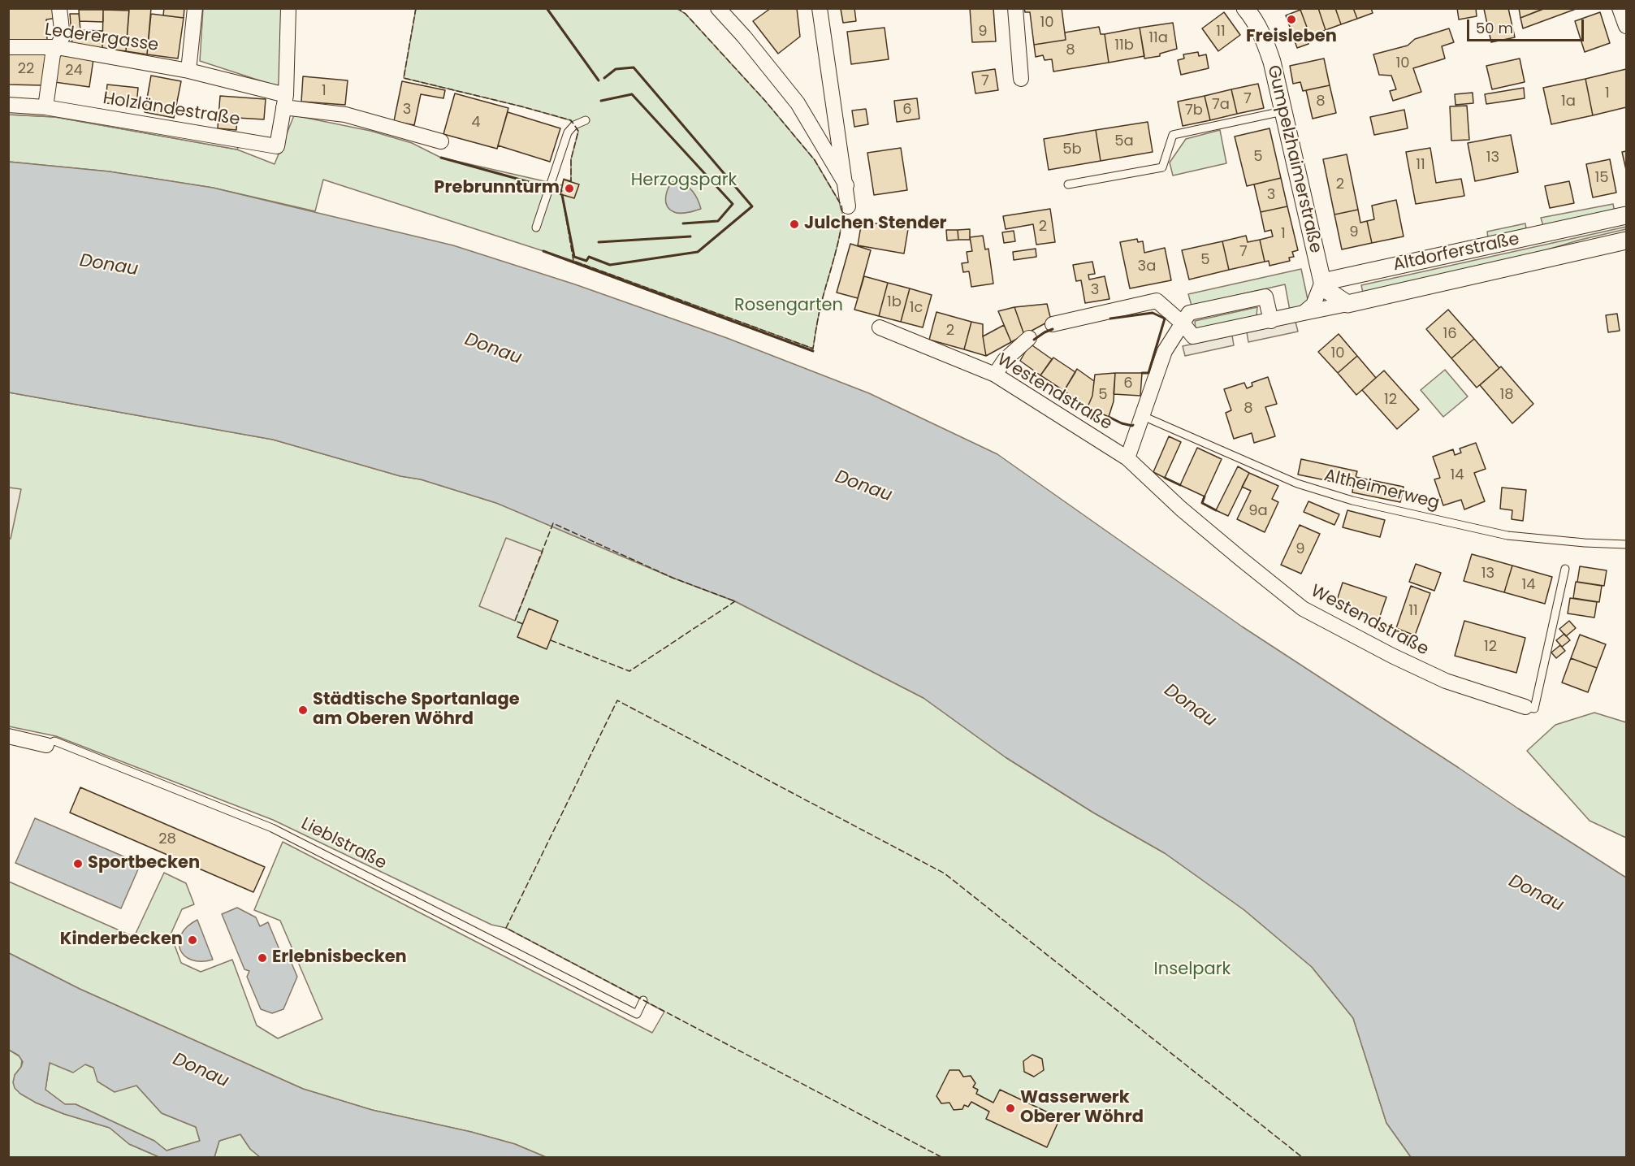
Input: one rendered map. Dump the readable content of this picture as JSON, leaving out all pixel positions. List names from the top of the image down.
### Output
{
  "streets": {
    "street": [
      "Lederergasse",
      "Holzländestraße",
      "Gumpelzhaimerstraße",
      "Altdorferstraße",
      "Westendstraße",
      "Lieblstraße"
    ],
    "lane": ["Altheimerweg"]
  },
  "crossings": [
    ["Lederergasse", "Holzländestraße"],
    ["Gumpelzhaimerstraße", "Altdorferstraße"],
    ["Altdorferstraße", "Westendstraße"],
    ["Westendstraße", "Altheimerweg"]
  ],
  "water": ["Donau"],
  "parks": ["Herzogspark", "Rosengarten", "Inselpark"],
  "places": [
    "Freisleben",
    "Prebrunnturm",
    "Julchen Stender",
    "Städtische Sportanlage am Oberen Wöhrd",
    "Sportbecken",
    "Kinderbecken",
    "Erlebnisbecken",
    "Wasserwerk Oberer Wöhrd"
  ],
  "house_numbers": [
    "10",
    "9",
    "11",
    "11a",
    "11b",
    "8",
    "10",
    "22",
    "24",
    "7",
    "1",
    "1",
    "7",
    "8",
    "1a",
    "7a",
    "3",
    "6",
    "7b",
    "4",
    "5a",
    "5b",
    "5",
    "13",
    "11",
    "15",
    "2",
    "3",
    "2",
    "9",
    "1",
    "7",
    "5",
    "3a",
    "3",
    "1b",
    "1c",
    "2",
    "16",
    "10",
    "6",
    "5",
    "18",
    "12",
    "8",
    "14",
    "9a",
    "9",
    "13",
    "14",
    "11",
    "12",
    "28"
  ],
  "scale_bar": "50 m"
}
